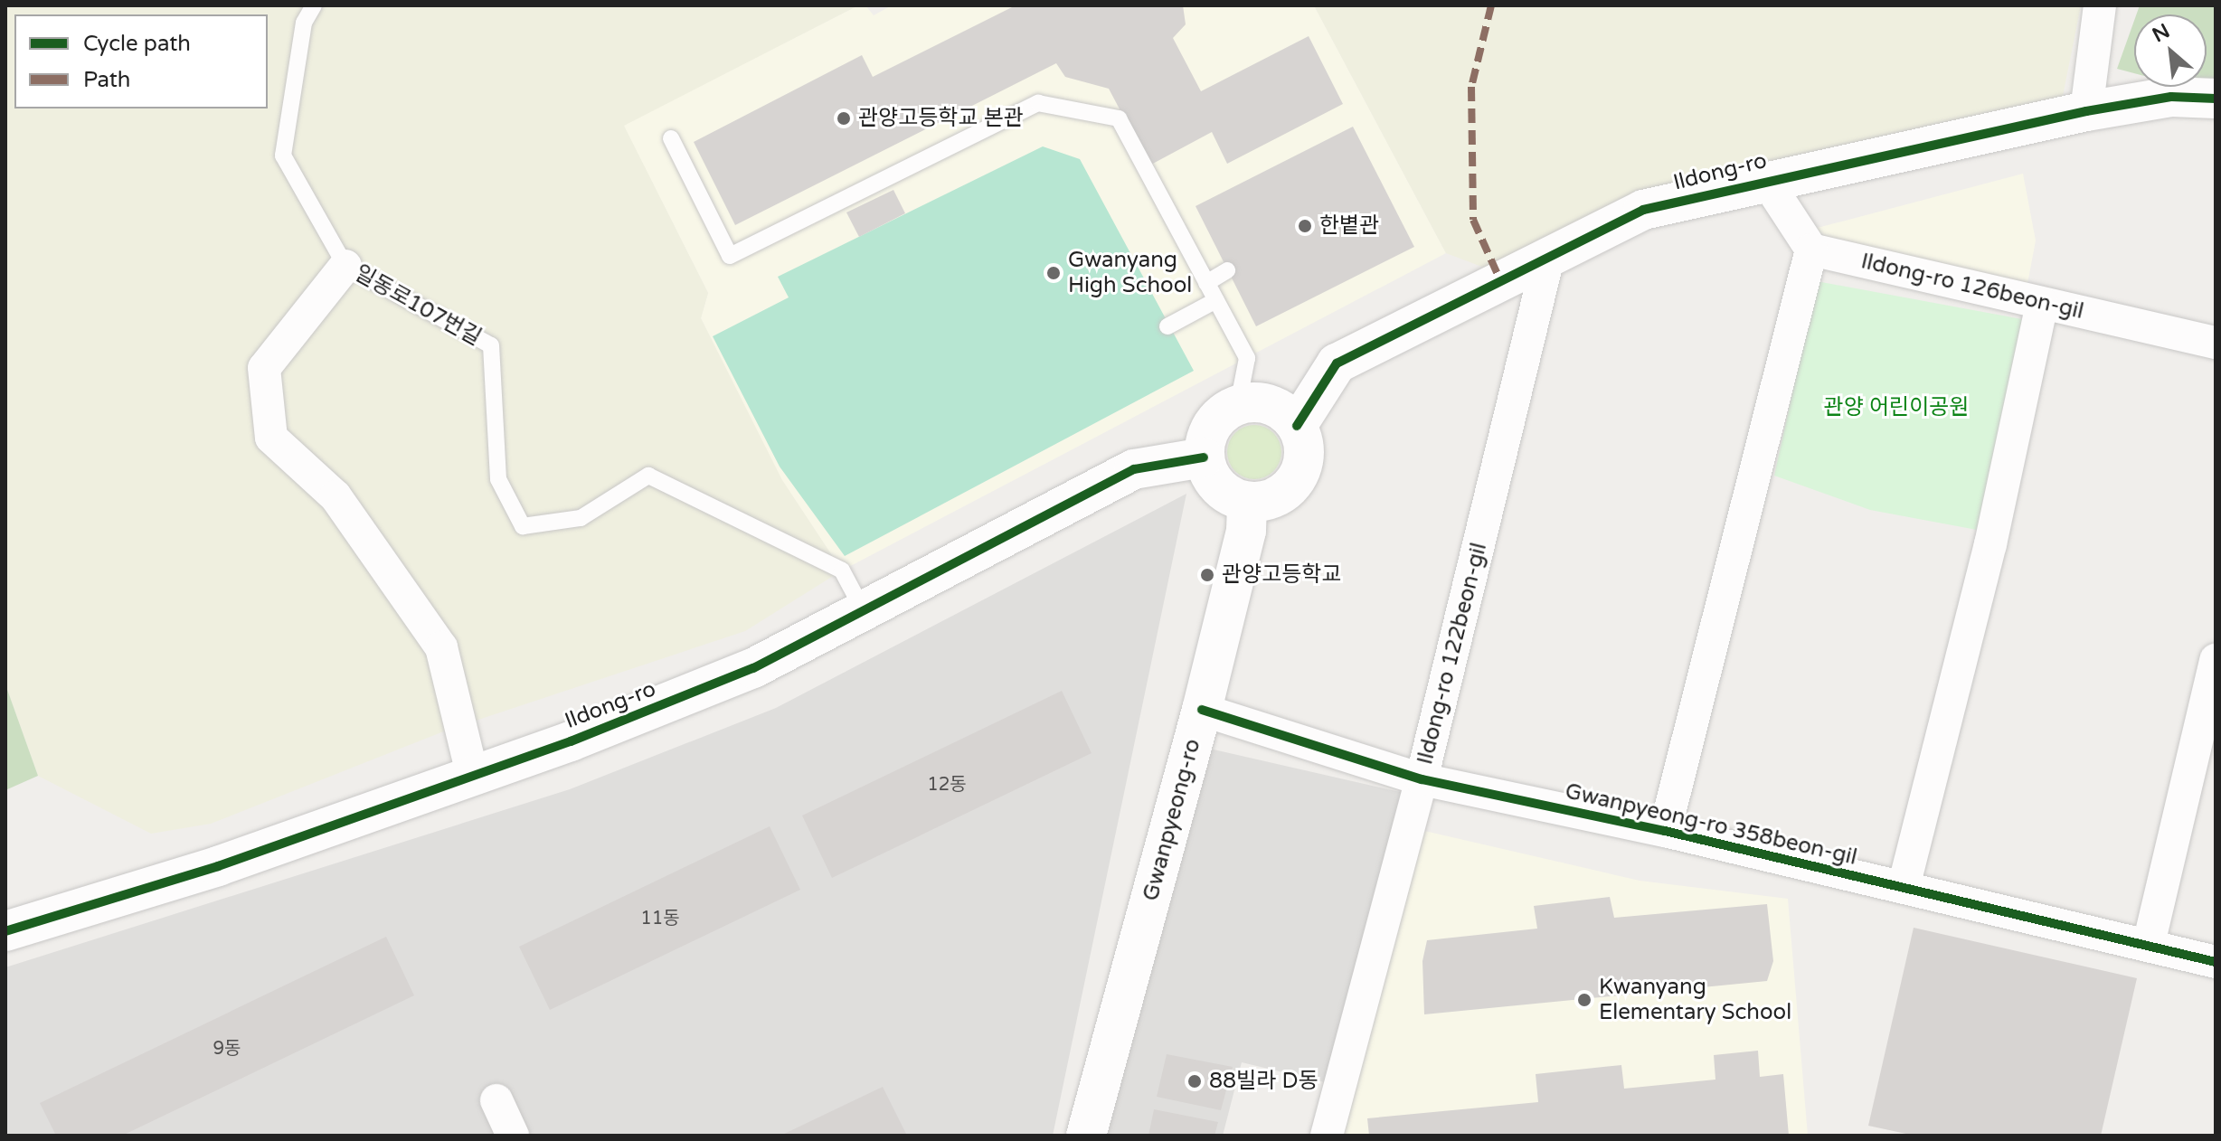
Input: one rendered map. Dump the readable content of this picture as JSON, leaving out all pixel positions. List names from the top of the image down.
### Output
{
  "streets": {
    "street": [
      "Ildong-ro",
      "Ildong-ro 126beon-gil",
      "Ildong-ro 122beon-gil",
      "Gwanpyeong-ro",
      "Gwanpyeong-ro 358beon-gil"
    ],
    "lane": ["일동로107번길"]
  },
  "crossings": [
    ["Ildong-ro", "일동로107번길"],
    ["Ildong-ro", "Ildong-ro 122beon-gil"],
    ["Ildong-ro", "Gwanpyeong-ro"],
    ["Ildong-ro 126beon-gil", "Gwanpyeong-ro 358beon-gil"],
    ["Ildong-ro 122beon-gil", "Gwanpyeong-ro 358beon-gil"],
    ["Gwanpyeong-ro", "Gwanpyeong-ro 358beon-gil"]
  ],
  "parks": ["관양 어린이공원"],
  "places": [
    "관양고등학교 본관",
    "한볕관",
    "Gwanyang High School",
    "관양고등학교",
    "Kwanyang Elementary School",
    "88빌라 D동"
  ],
  "house_numbers": ["12동", "11동", "9동"],
  "legend": ["Cycle path", "Path"],
  "north": "top left"
}
